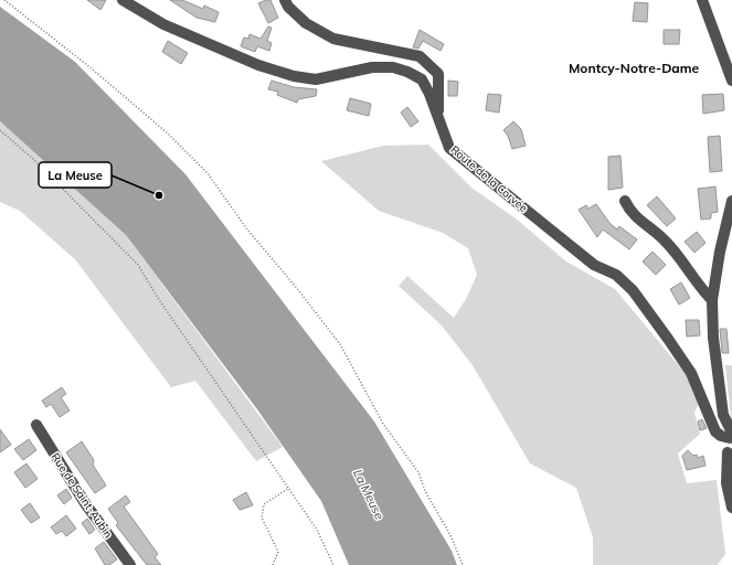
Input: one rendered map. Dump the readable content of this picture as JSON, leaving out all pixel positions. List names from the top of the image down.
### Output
{
  "streets": {
    "street": ["Route de la Corvée", "Rue de Saint-Aubin"]
  },
  "districts": ["Montcy-Notre-Dame"],
  "water": ["La Meuse"],
  "places": ["La Meuse"]
}
